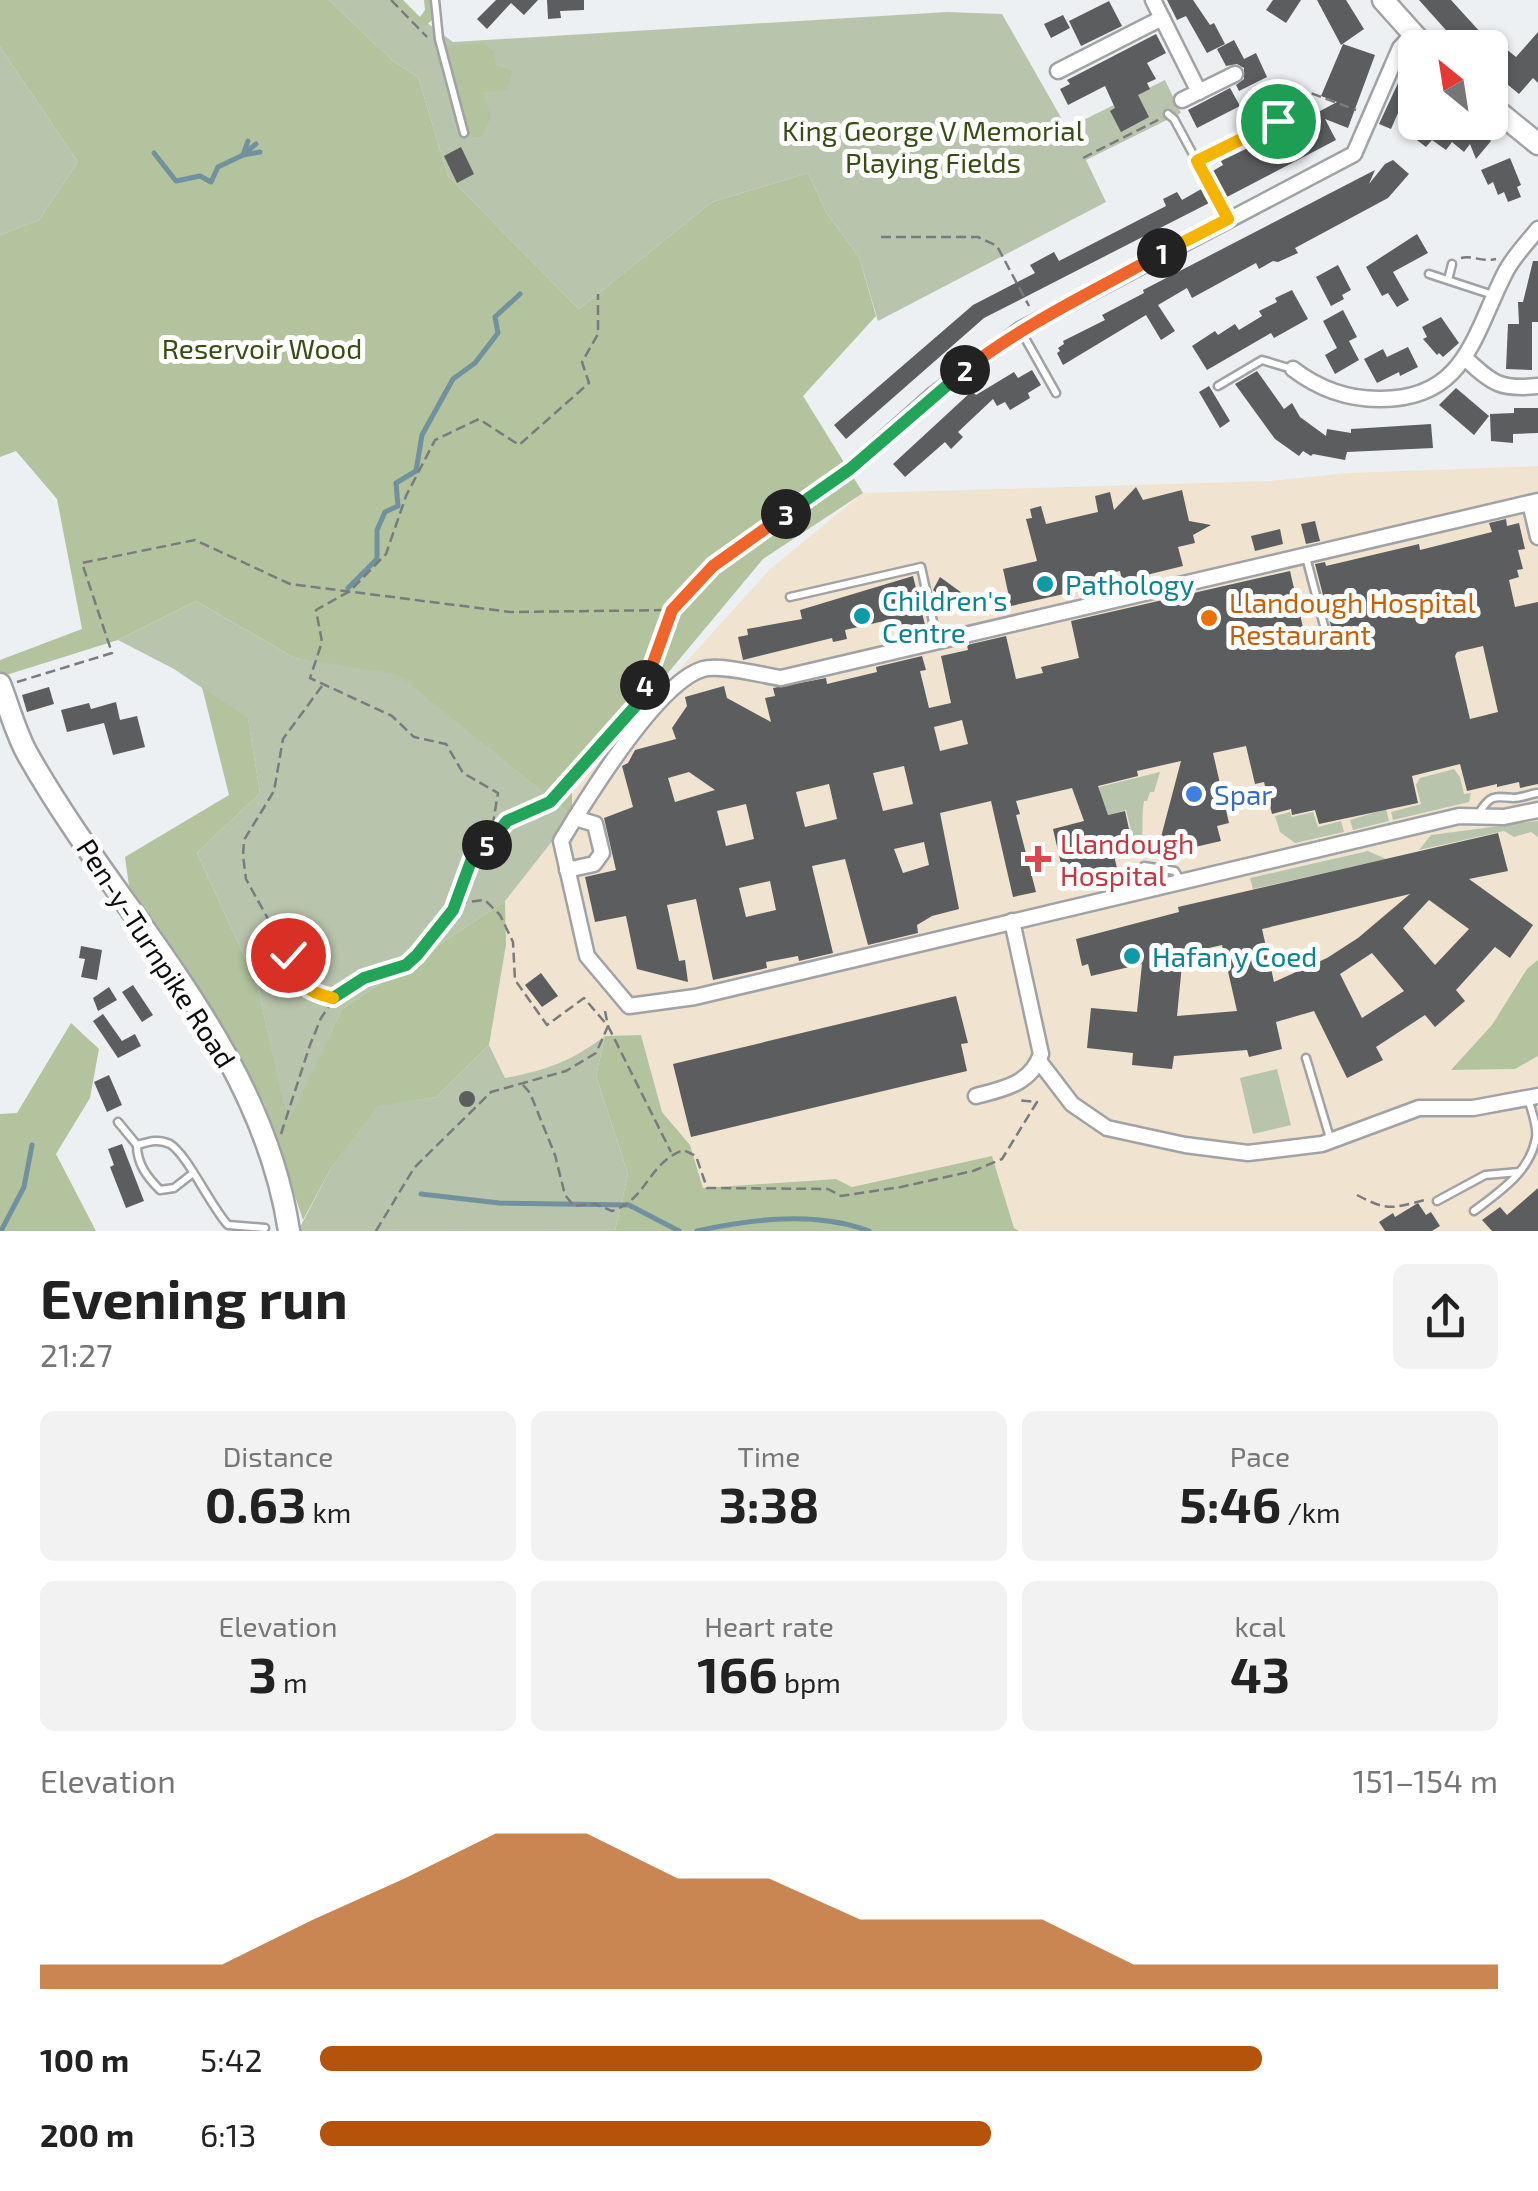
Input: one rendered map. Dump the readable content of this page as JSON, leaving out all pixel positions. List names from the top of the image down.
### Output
{
  "streets": {
    "street": ["Pen-y-Turnpike Road"]
  },
  "parks": ["King George V Memorial Playing Fields", "Reservoir Wood"],
  "places": {
    "other": [
      "Pathology",
      "Children's Centre",
      "Llandough Hospital Restaurant",
      "Spar",
      "Hafan y Coed"
    ],
    "health": ["Llandough Hospital"]
  },
  "north": "top left",
  "page": {
    "pins": [
      "1",
      "2",
      "3",
      "4",
      "5"
    ],
    "heading": ["Evening run", "21:27"],
    "stats": [
      ["Distance", "0.63 km"],
      ["Time", "3:38"],
      ["Pace", "5:46 /km"],
      ["Elevation", "3 m"],
      ["Heart rate", "166 bpm"],
      ["kcal", "43"]
    ],
    "chart": ["Elevation", "151–154 m"],
    "list": [
      {
        "name": "100 m",
        "note": "5:42"
      },
      {
        "name": "200 m",
        "note": "6:13"
      }
    ]
  }
}
